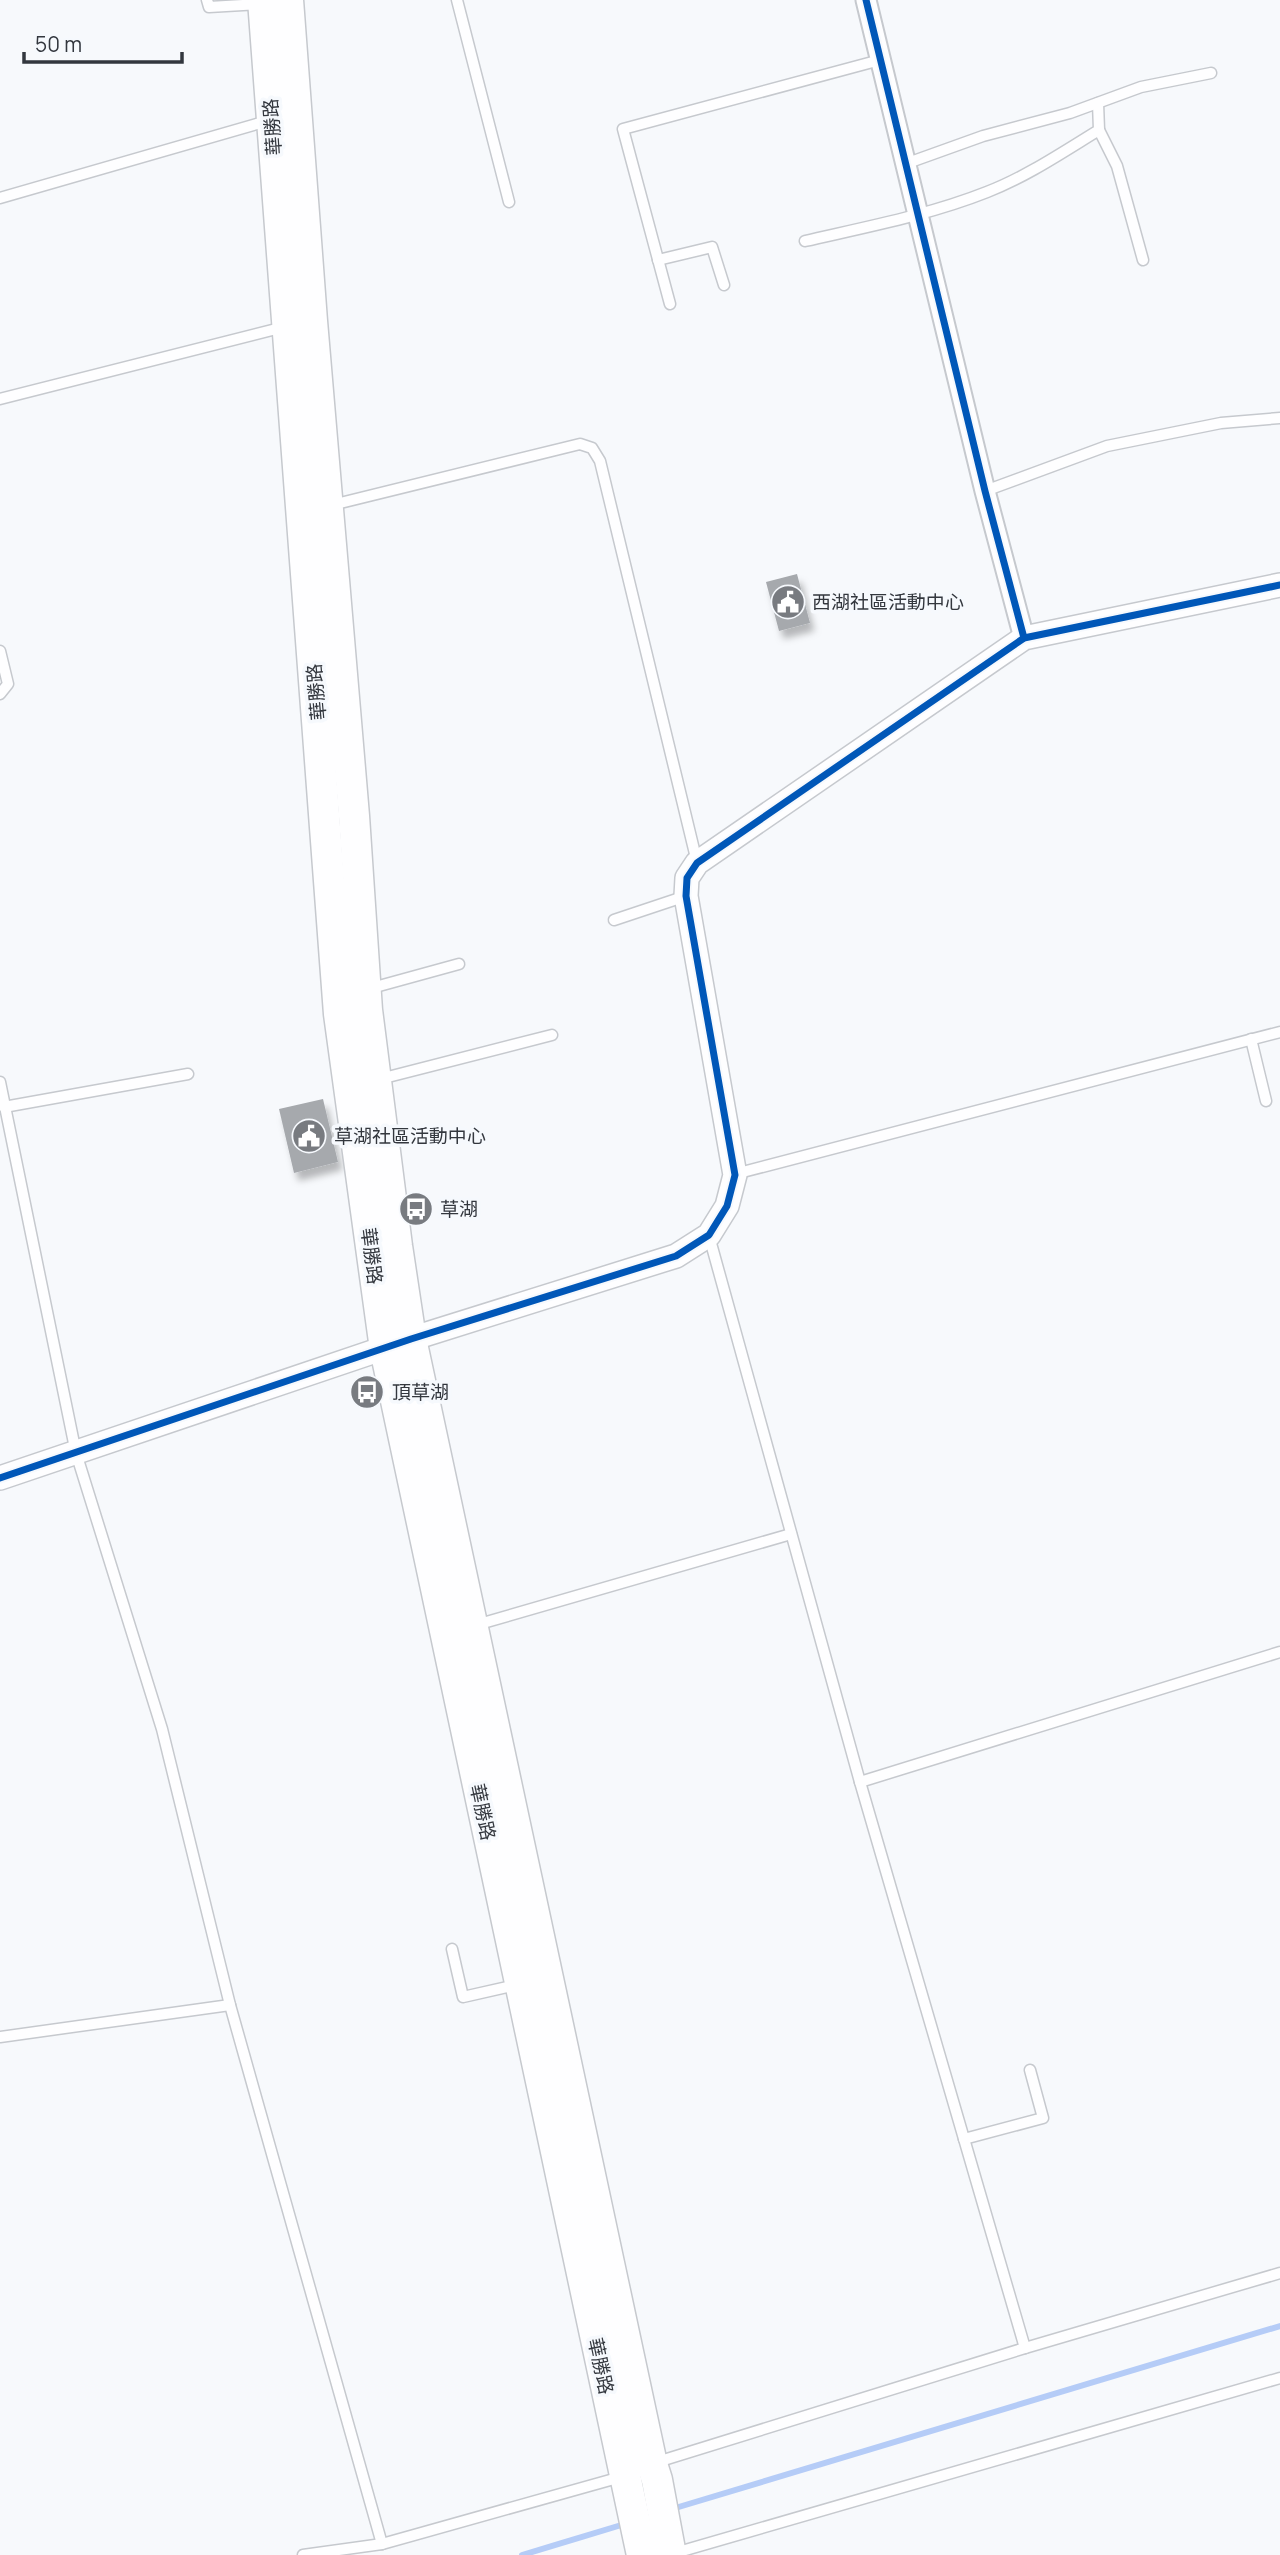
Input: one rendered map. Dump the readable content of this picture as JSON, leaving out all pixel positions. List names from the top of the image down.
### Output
{
  "streets": {
    "main road": ["華勝路"]
  },
  "places": {
    "public building": ["西湖社區活動中心", "草湖社區活動中心"],
    "bus stop": ["草湖", "頂草湖"]
  },
  "scale_bar": "50 m"
}
